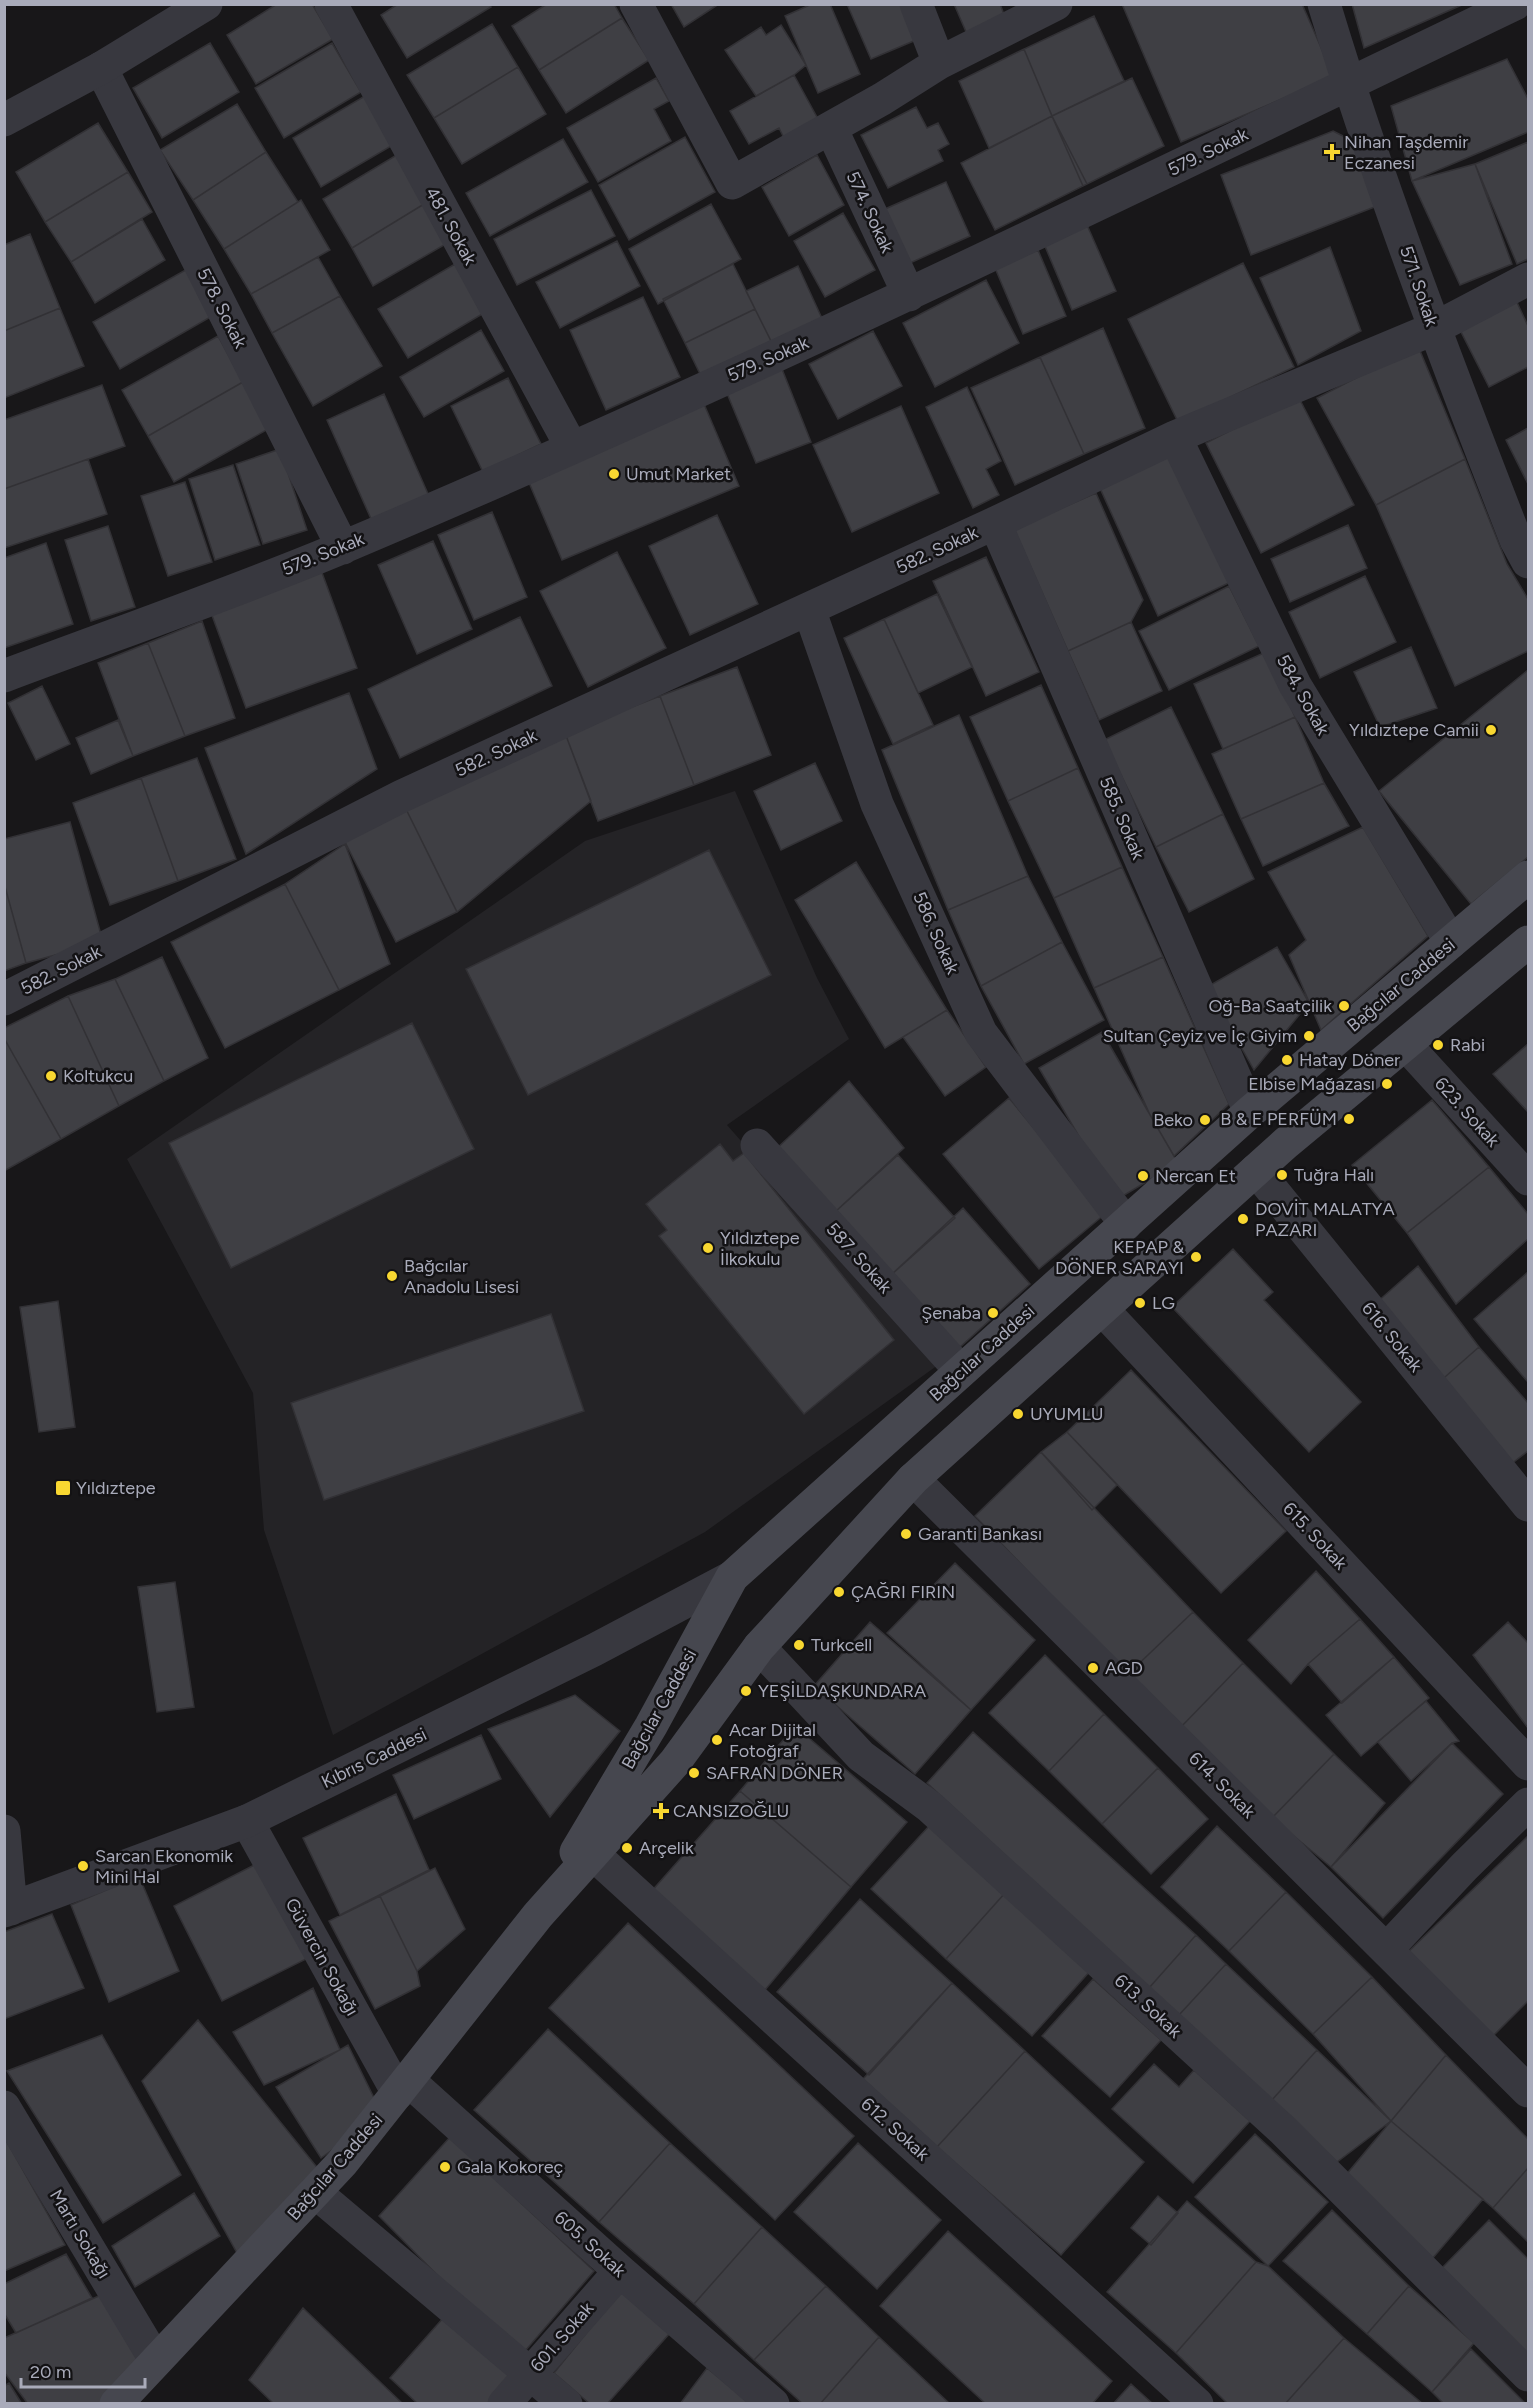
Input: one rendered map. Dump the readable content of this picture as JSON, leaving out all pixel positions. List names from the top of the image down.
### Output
{
  "streets": {
    "main road": ["Bağcılar Caddesi"],
    "street": [
      "579. Sokak",
      "574. Sokak",
      "481. Sokak",
      "571. Sokak",
      "578. Sokak",
      "582. Sokak",
      "584. Sokak",
      "585. Sokak",
      "586. Sokak",
      "623. Sokak",
      "587. Sokak",
      "616. Sokak",
      "615. Sokak",
      "Kıbrıs Caddesi",
      "614. Sokak",
      "Güvercin Sokağı",
      "613. Sokak",
      "612. Sokak",
      "Martı Sokağı",
      "605. Sokak",
      "601. Sokak"
    ]
  },
  "crossings": [
    ["579. Sokak", "574. Sokak"],
    ["579. Sokak", "481. Sokak"],
    ["579. Sokak", "571. Sokak"],
    ["579. Sokak", "578. Sokak"],
    ["571. Sokak", "582. Sokak"],
    ["582. Sokak", "584. Sokak"],
    ["582. Sokak", "585. Sokak"],
    ["582. Sokak", "586. Sokak"],
    ["584. Sokak", "Bağcılar Caddesi"],
    ["585. Sokak", "Bağcılar Caddesi"],
    ["586. Sokak", "Bağcılar Caddesi"],
    ["Bağcılar Caddesi", "623. Sokak"],
    ["Bağcılar Caddesi", "587. Sokak"],
    ["Bağcılar Caddesi", "616. Sokak"],
    ["Bağcılar Caddesi", "615. Sokak"],
    ["Bağcılar Caddesi", "Kıbrıs Caddesi"],
    ["Bağcılar Caddesi", "614. Sokak"],
    ["Bağcılar Caddesi", "Güvercin Sokağı"],
    ["Bağcılar Caddesi", "613. Sokak"],
    ["Bağcılar Caddesi", "612. Sokak"],
    ["Bağcılar Caddesi", "Martı Sokağı"],
    ["Bağcılar Caddesi", "605. Sokak"],
    ["Kıbrıs Caddesi", "Güvercin Sokağı"],
    ["Güvercin Sokağı", "605. Sokak"],
    ["605. Sokak", "601. Sokak"]
  ],
  "places": {
    "health": ["Nihan Taşdemir Eczanesi", "CANSIZOĞLU"],
    "other": [
      "Umut Market",
      "Yıldıztepe Camii",
      "Oğ-Ba Saatçilik",
      "Sultan Çeyiz ve İç Giyim",
      "Rabi",
      "Hatay Döner",
      "Koltukcu",
      "Elbise Mağazası",
      "B & E PERFÜM",
      "Beko",
      "Tuğra Halı",
      "Nercan Et",
      "DOVİT MALATYA PAZARI",
      "Yıldıztepe İlkokulu",
      "KEPAP & DÖNER SARAYI",
      "Bağcılar Anadolu Lisesi",
      "LG",
      "Şenaba",
      "UYUMLU",
      "Garanti Bankası",
      "ÇAĞRI FIRIN",
      "Turkcell",
      "AGD",
      "YEŞİLDAŞKUNDARA",
      "Acar Dijital Fotoğraf",
      "SAFRAN DÖNER",
      "Arçelik",
      "Sarcan Ekonomik Mini Hal",
      "Gala Kokoreç"
    ],
    "transit": ["Yıldıztepe"]
  },
  "scale_bar": "20 m"
}
